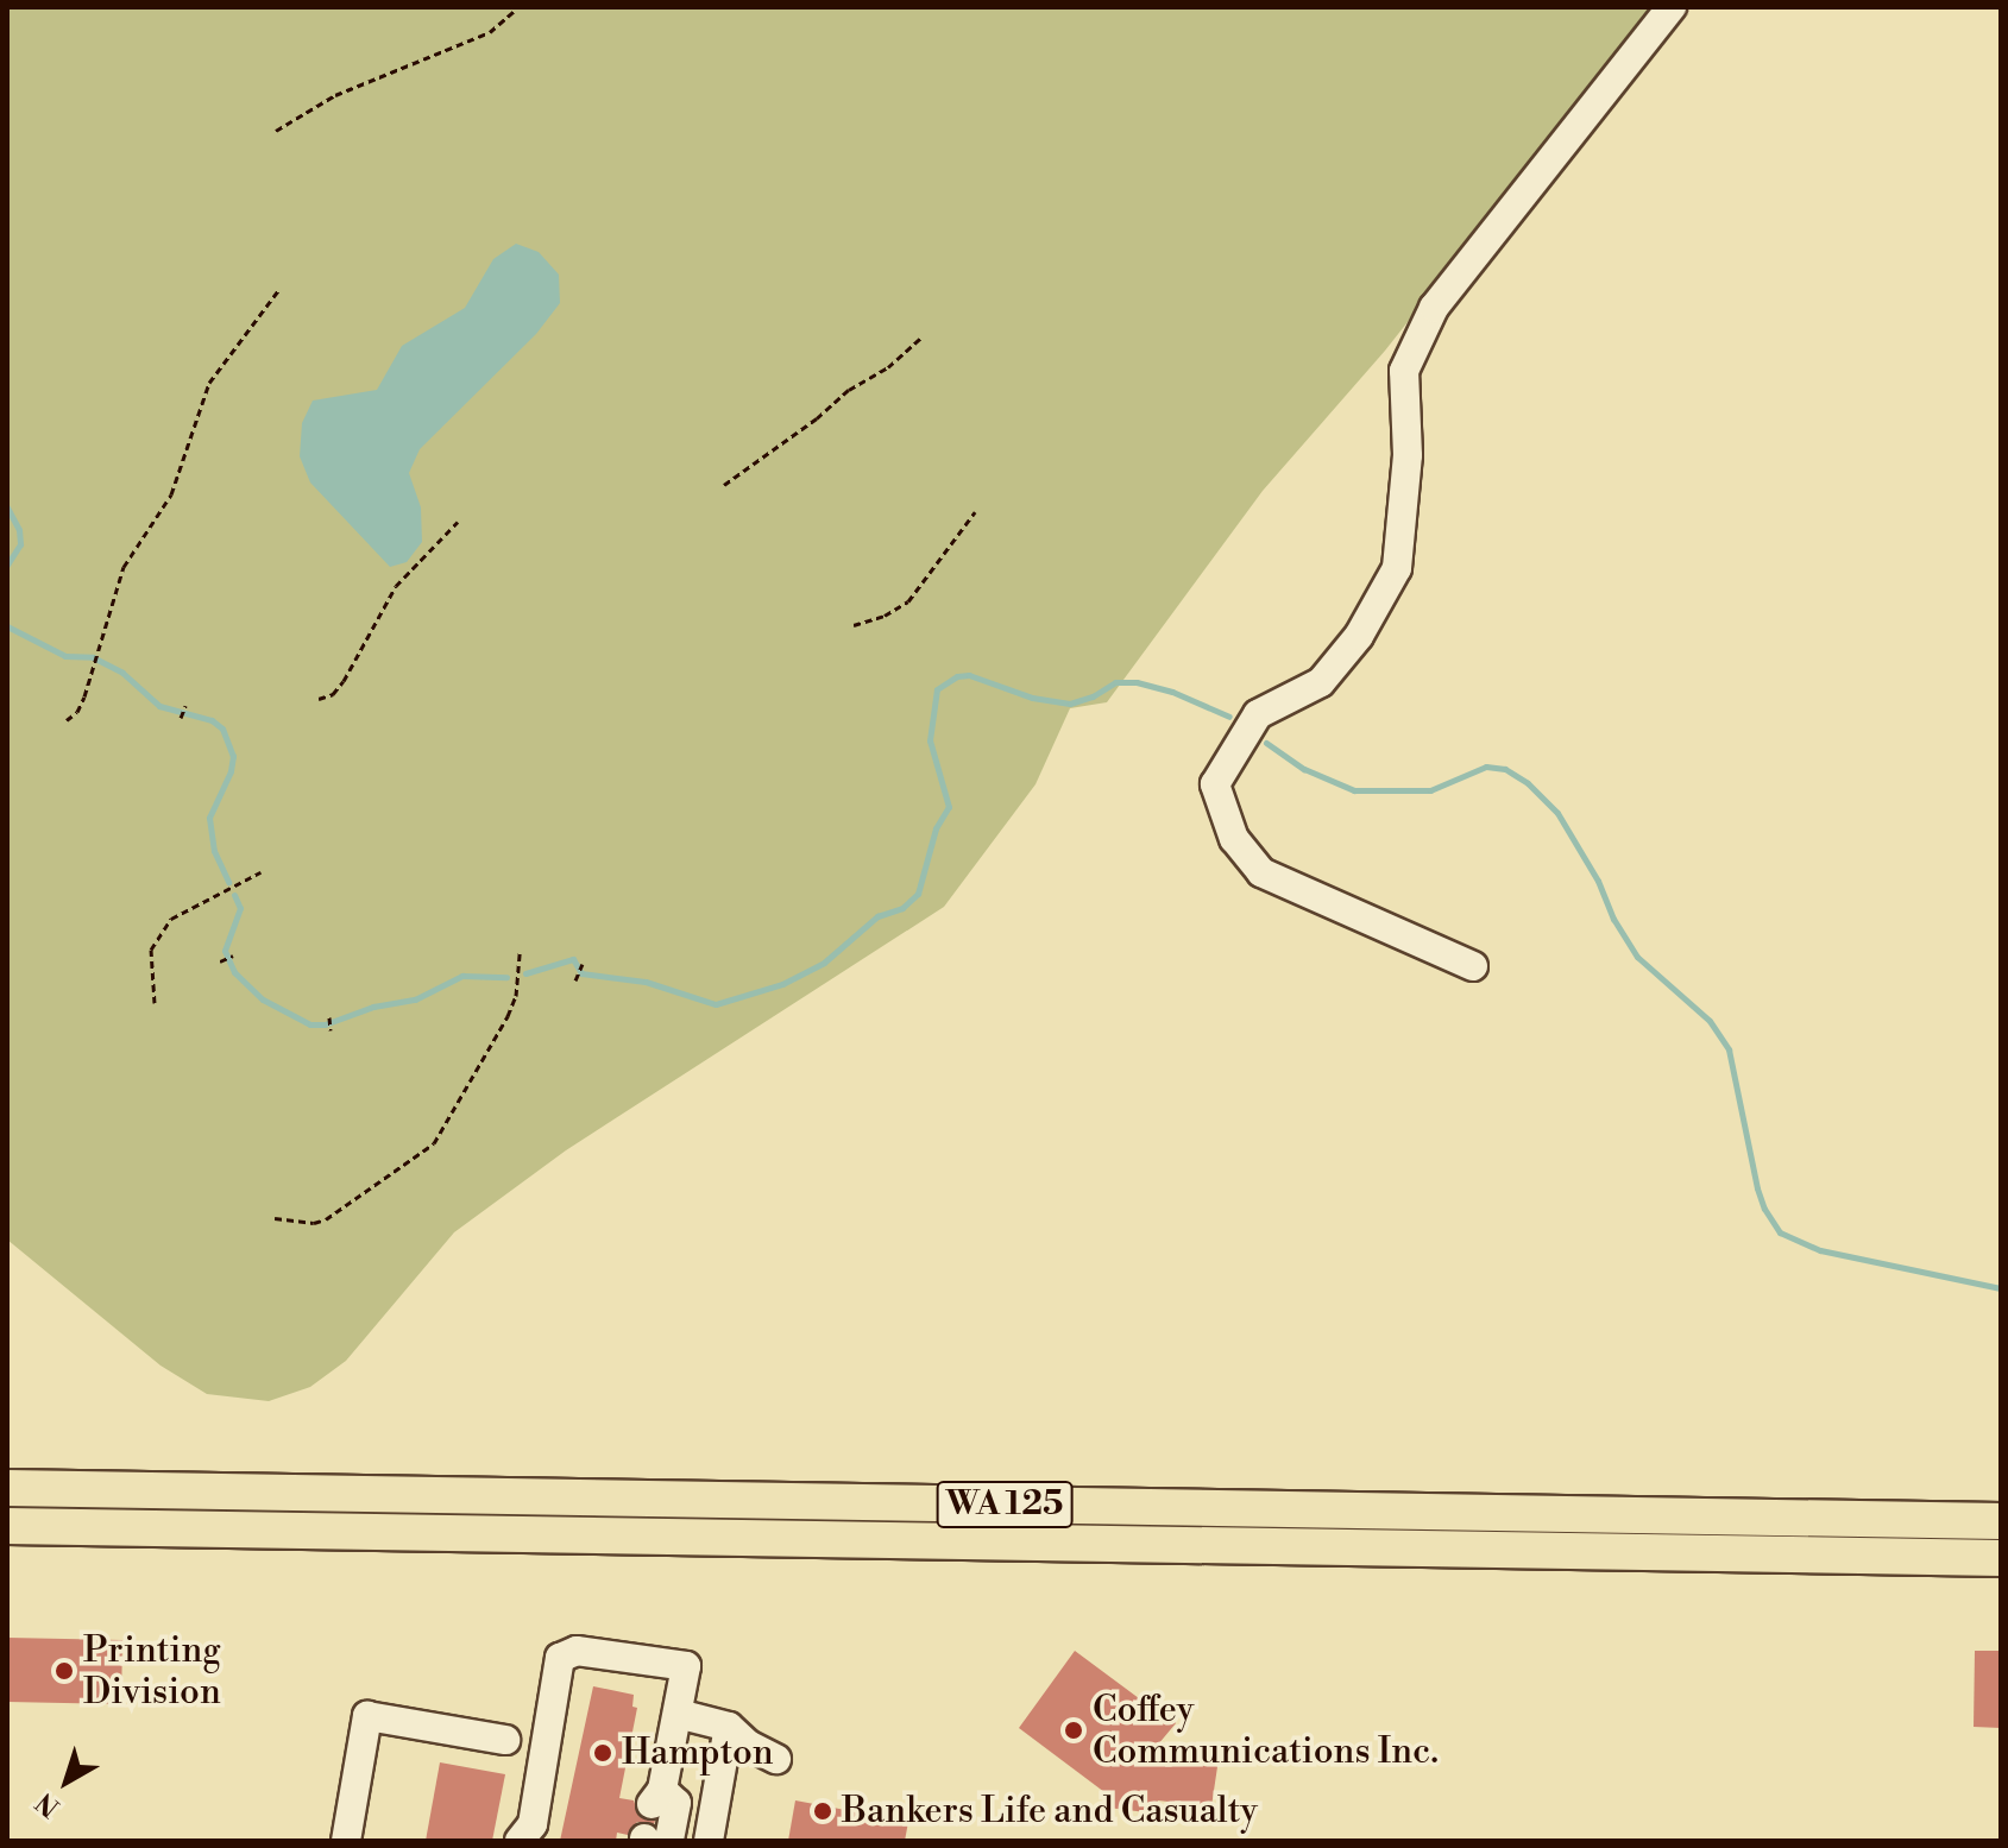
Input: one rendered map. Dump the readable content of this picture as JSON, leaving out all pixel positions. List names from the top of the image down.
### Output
{
  "streets": {
    "main road": ["WA 125"]
  },
  "places": [
    "Printing Division",
    "Coffey Communications Inc.",
    "Hampton",
    "Bankers Life and Casualty"
  ],
  "north": "bottom left"
}
